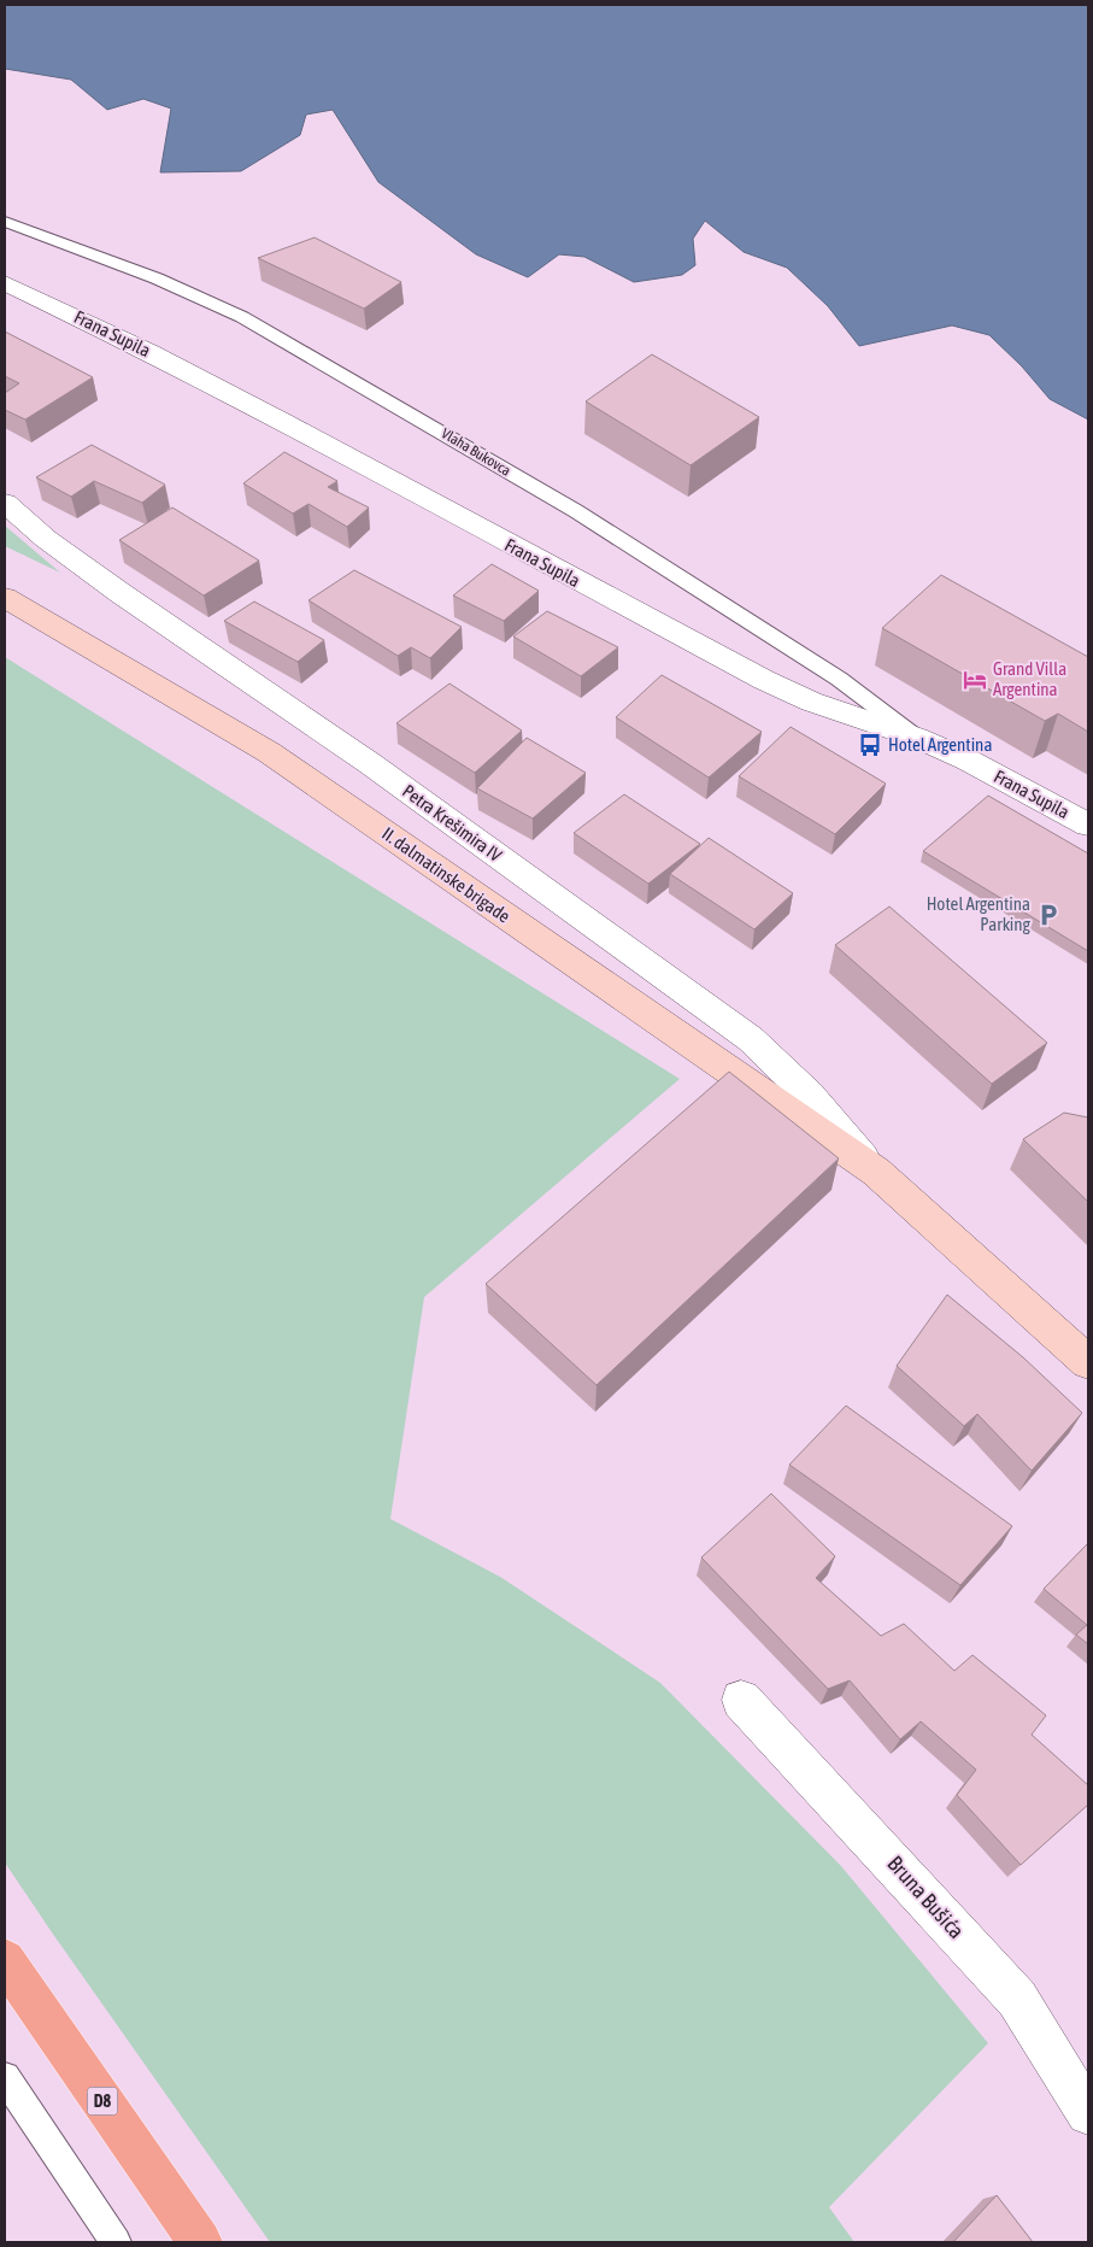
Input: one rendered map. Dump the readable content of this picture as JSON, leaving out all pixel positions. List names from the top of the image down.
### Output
{
  "streets": {
    "main road": ["D8"],
    "street": [
      "Frana Supila",
      "Petra Krešimira IV",
      "II. dalmatinske brigade",
      "Bruna Bušića"
    ],
    "lane": ["Vlaha Bukovca"]
  },
  "crossings": [
    ["Frana Supila", "Vlaha Bukovca"],
    ["Petra Krešimira IV", "II. dalmatinske brigade"]
  ],
  "places": {
    "hotel": ["Grand Villa Argentina"],
    "bus stop": ["Hotel Argentina"],
    "parking": ["Hotel Argentina Parking"]
  }
}
